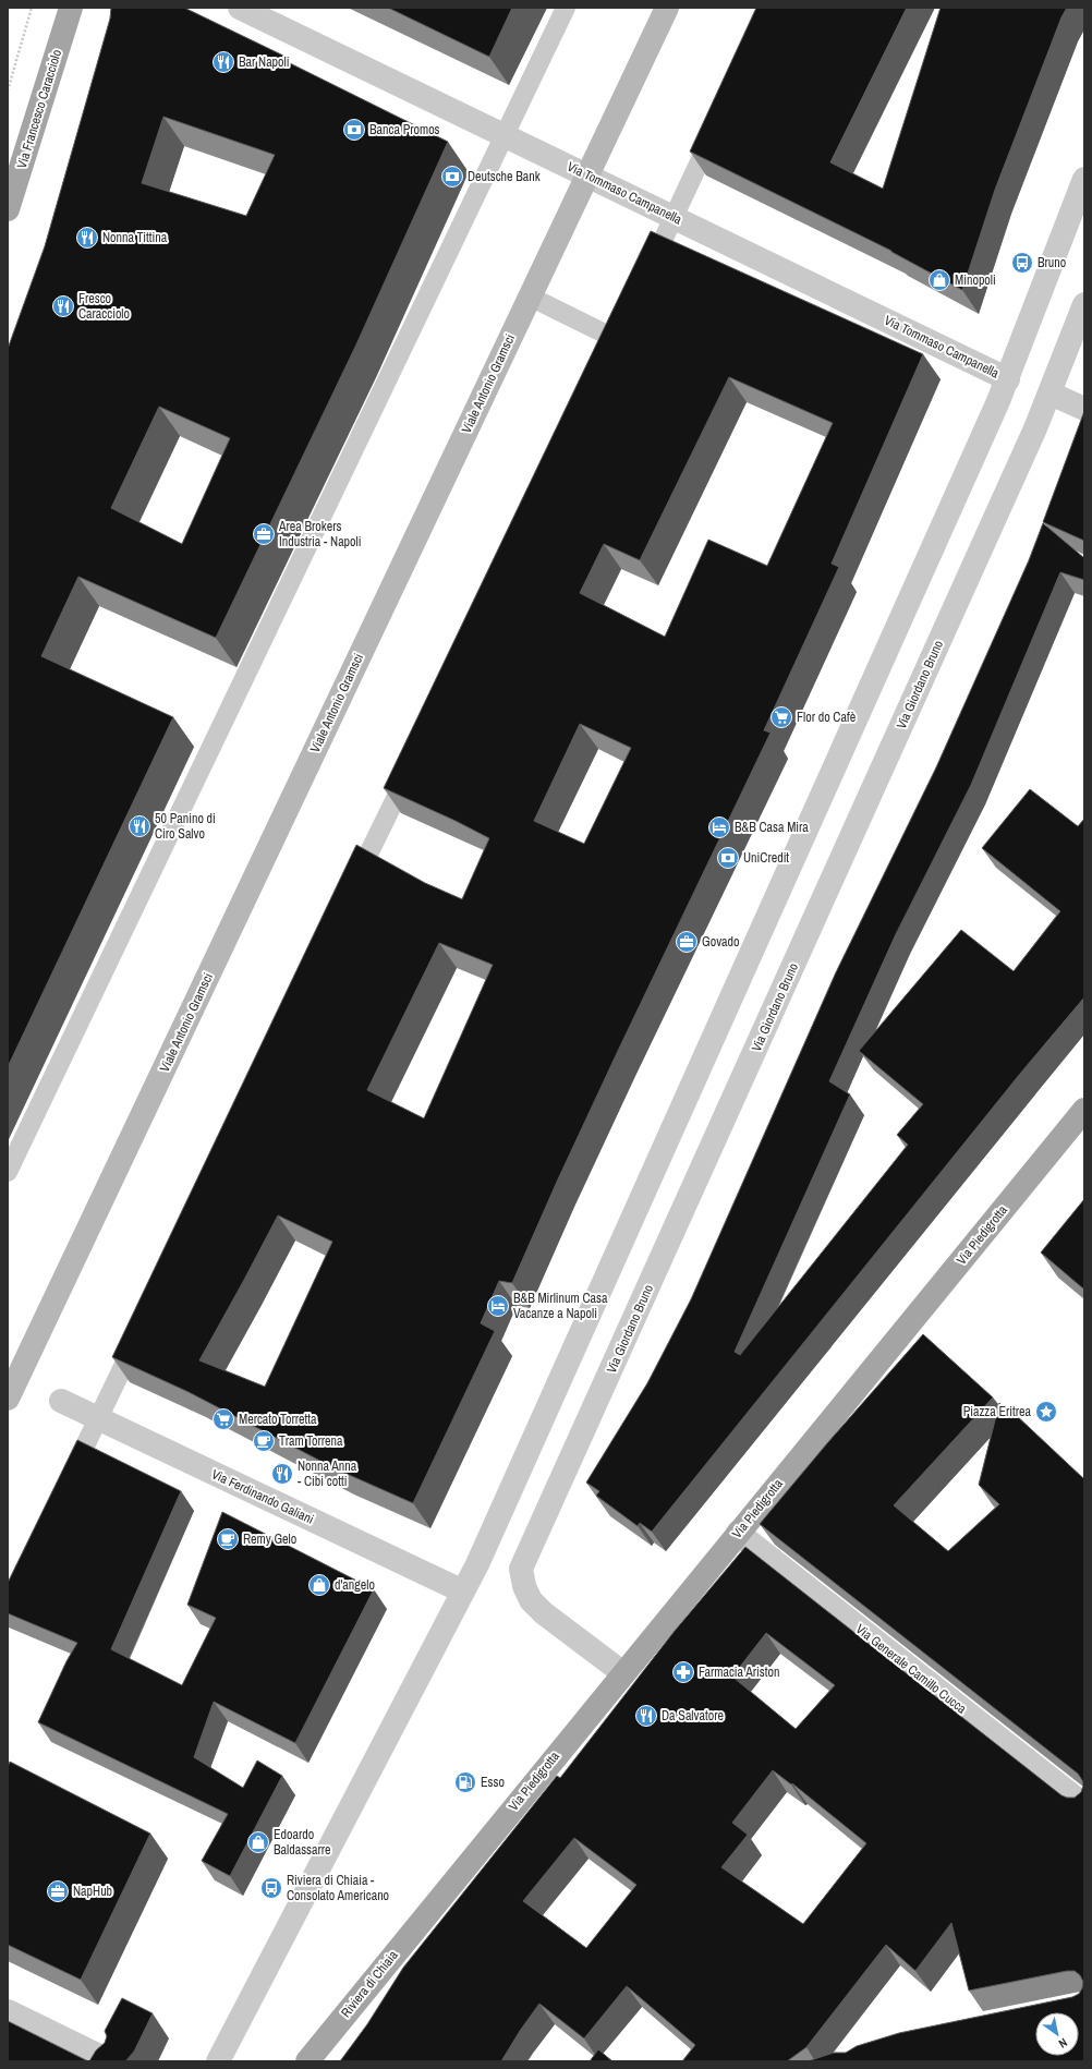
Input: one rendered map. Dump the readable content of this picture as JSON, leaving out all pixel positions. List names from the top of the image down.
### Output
{
  "streets": {
    "main road": ["Via Francesco Caracciolo", "Via Piedigrotta", "Riviera di Chiaia"],
    "street": [
      "Via Tommaso Campanella",
      "Viale Antonio Gramsci",
      "Via Giordano Bruno",
      "Via Ferdinando Galiani",
      "Via Generale Camillo Cucca"
    ]
  },
  "crossings": [
    ["Via Tommaso Campanella", "Viale Antonio Gramsci"],
    ["Via Giordano Bruno", "Via Piedigrotta"],
    ["Via Piedigrotta", "Via Generale Camillo Cucca"],
    ["Via Piedigrotta", "Riviera di Chiaia"]
  ],
  "places": {
    "restaurant": [
      "Bar Napoli",
      "Nonna Tittina",
      "Fresco Caracciolo",
      "50 Panino di Ciro Salvo",
      "Nonna Anna - Cibi cotti",
      "Da Salvatore"
    ],
    "bank": ["Banca Promos", "Deutsche Bank", "UniCredit"],
    "bus stop": ["Bruno", "Riviera di Chiaia - Consolato Americano"],
    "shop": ["Minopoli", "d'angelo", "Edoardo Baldassarre"],
    "office": ["Area Brokers Industria - Napoli", "Govado", "NapHub"],
    "supermarket": ["Flor do Cafè", "Mercato Torretta"],
    "hotel": ["B&B Casa Mira", "B&B Mirlinum Casa Vacanze a Napoli"],
    "place": ["Piazza Eritrea"],
    "cafe": ["Tram Torrena", "Remy Gelo"],
    "pharmacy": ["Farmacia Ariston"],
    "fuel station": ["Esso"]
  },
  "north": "bottom right"
}
